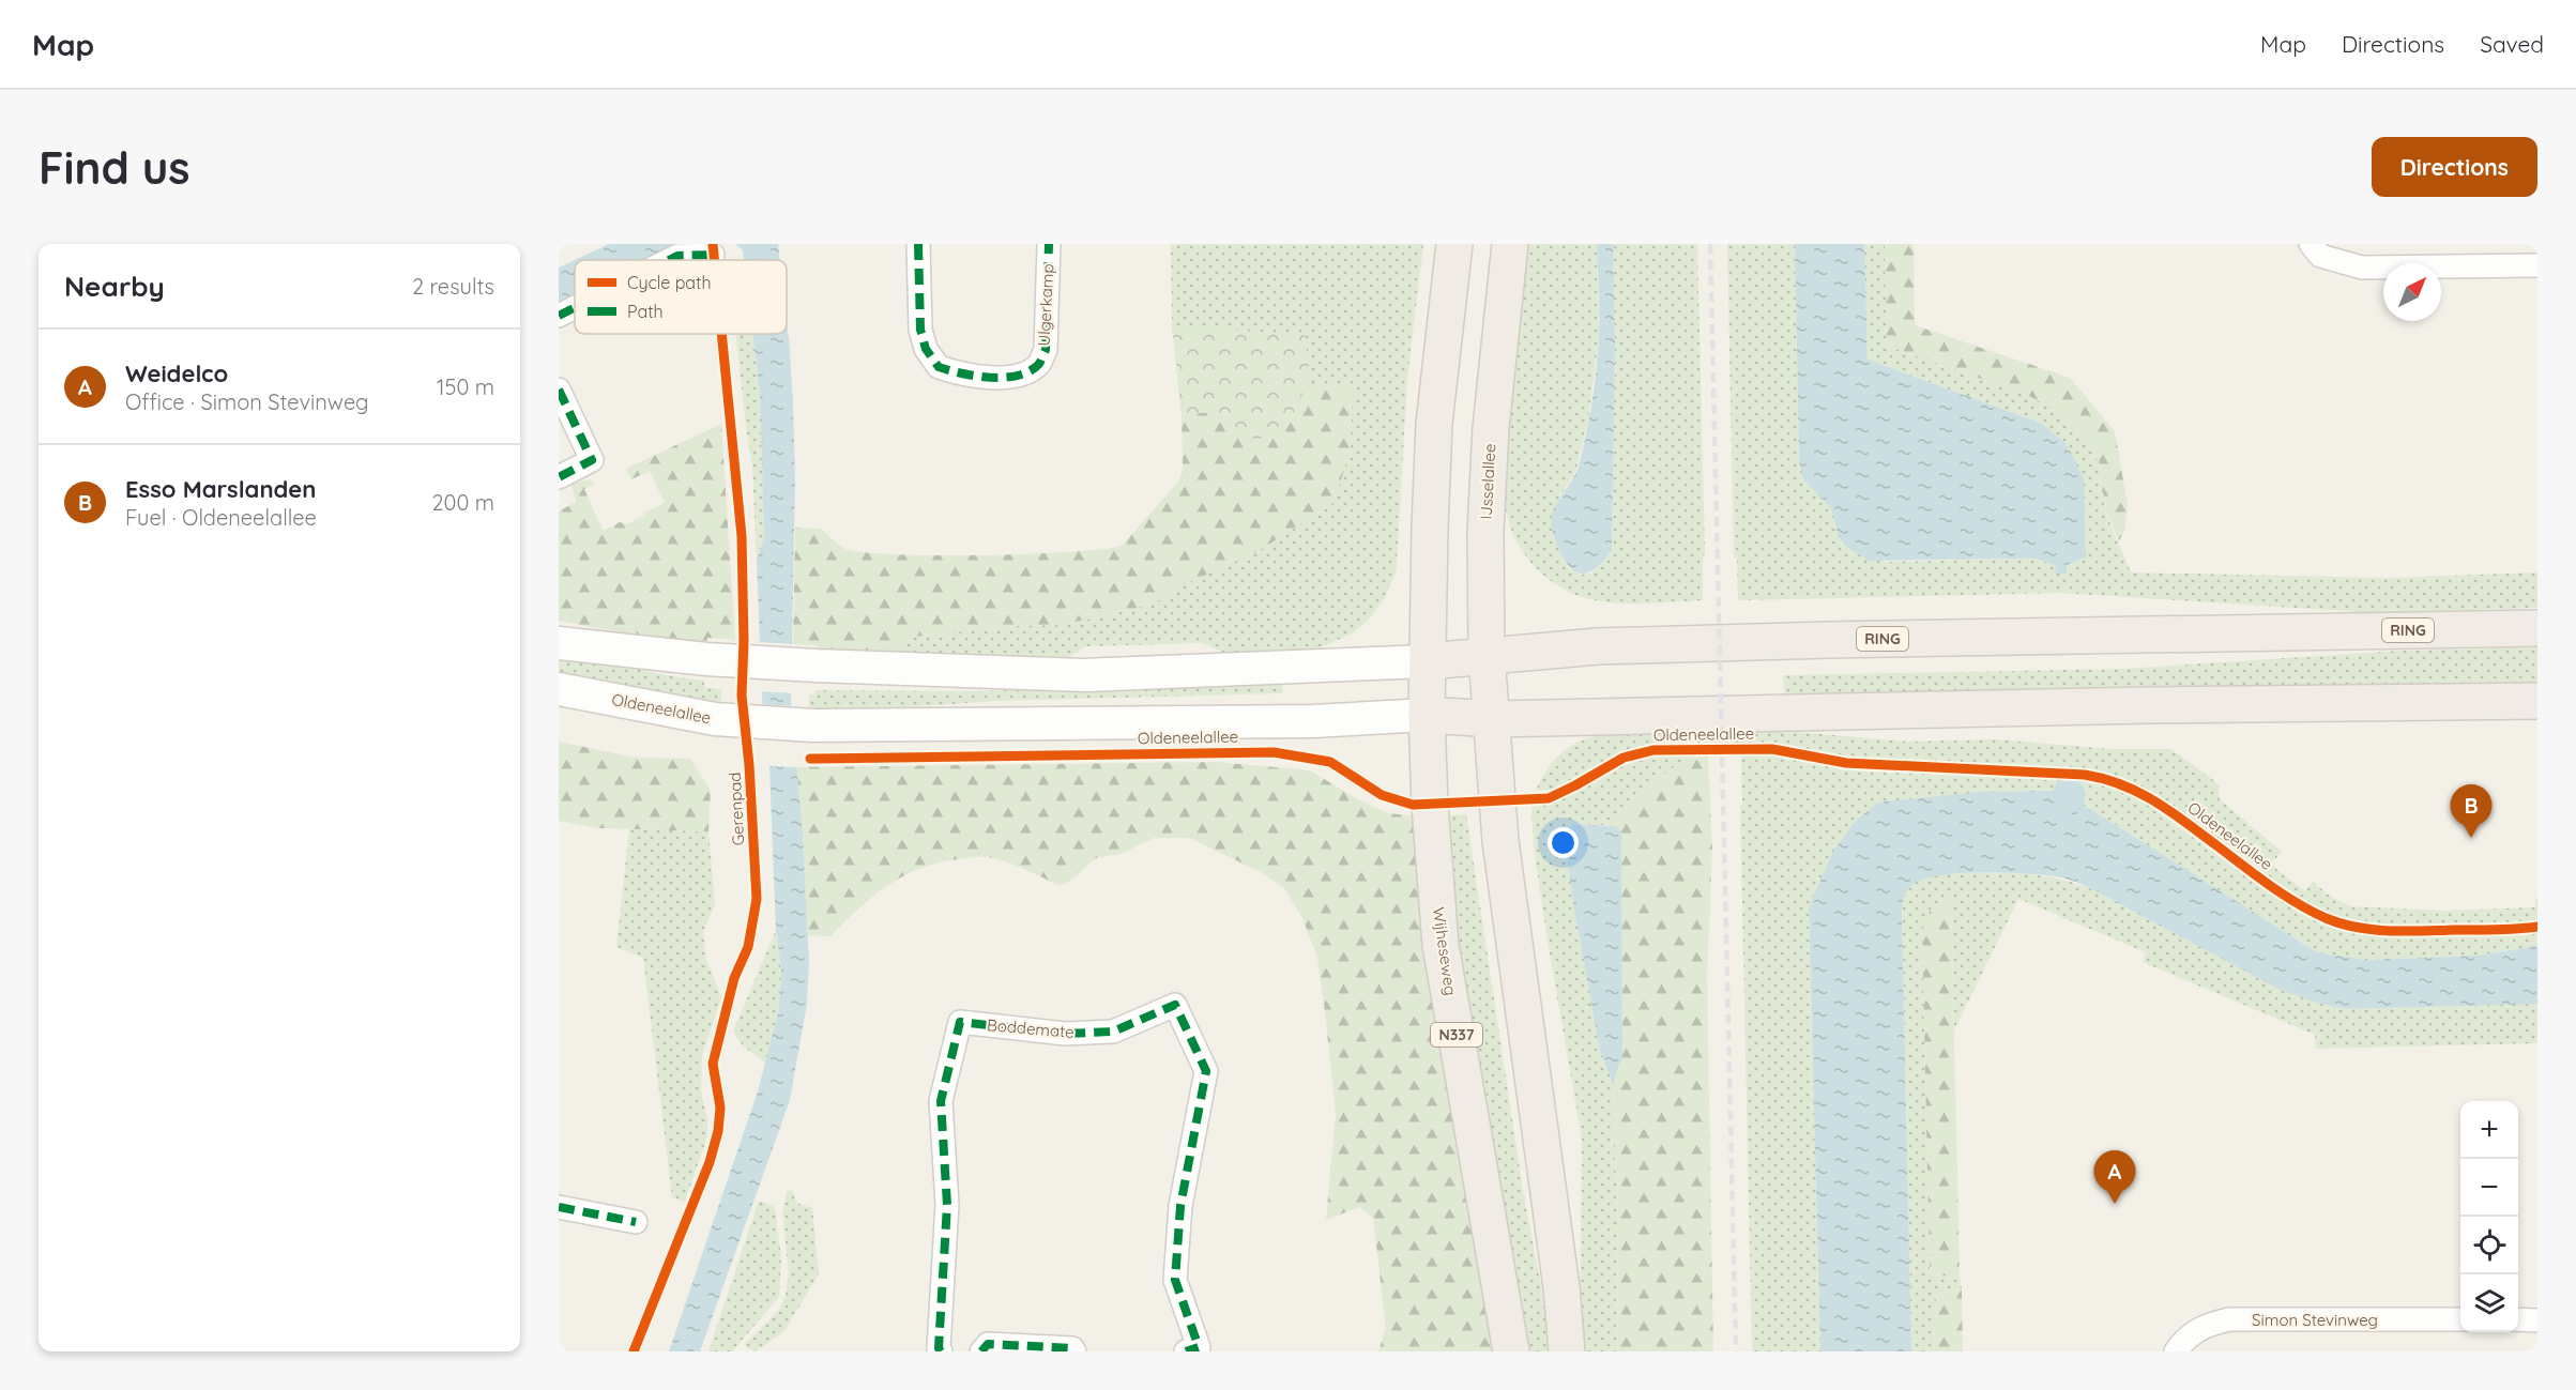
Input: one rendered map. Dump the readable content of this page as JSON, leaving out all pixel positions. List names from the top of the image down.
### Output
{
  "streets": {
    "main road": [
      "IJsselallee",
      "RING",
      "Oldeneelallee",
      "Wijheseweg",
      "N337"
    ],
    "street": ["Ulgerkamp", "Boddemate", "Simon Stevinweg"],
    "cycle path": ["Gerenpad"]
  },
  "crossings": [
    ["IJsselallee", "RING"],
    ["IJsselallee", "Oldeneelallee"],
    ["Oldeneelallee", "Wijheseweg"]
  ],
  "legend": ["Cycle path", "Path"],
  "north": "top right",
  "page": {
    "header": "Map",
    "nav": ["Map", "Directions", "Saved"],
    "buttons": "Directions",
    "title": "Find us",
    "heading": ["Nearby", "2 results"],
    "list": [
      {
        "mark": "A",
        "name": "Weidelco",
        "note": "Office · Simon Stevinweg",
        "value": "150 m"
      },
      {
        "mark": "B",
        "name": "Esso Marslanden",
        "note": "Fuel · Oldeneelallee",
        "value": "200 m"
      }
    ],
    "pins": ["B", "A"],
    "map_buttons": ["+", "−"]
  }
}
